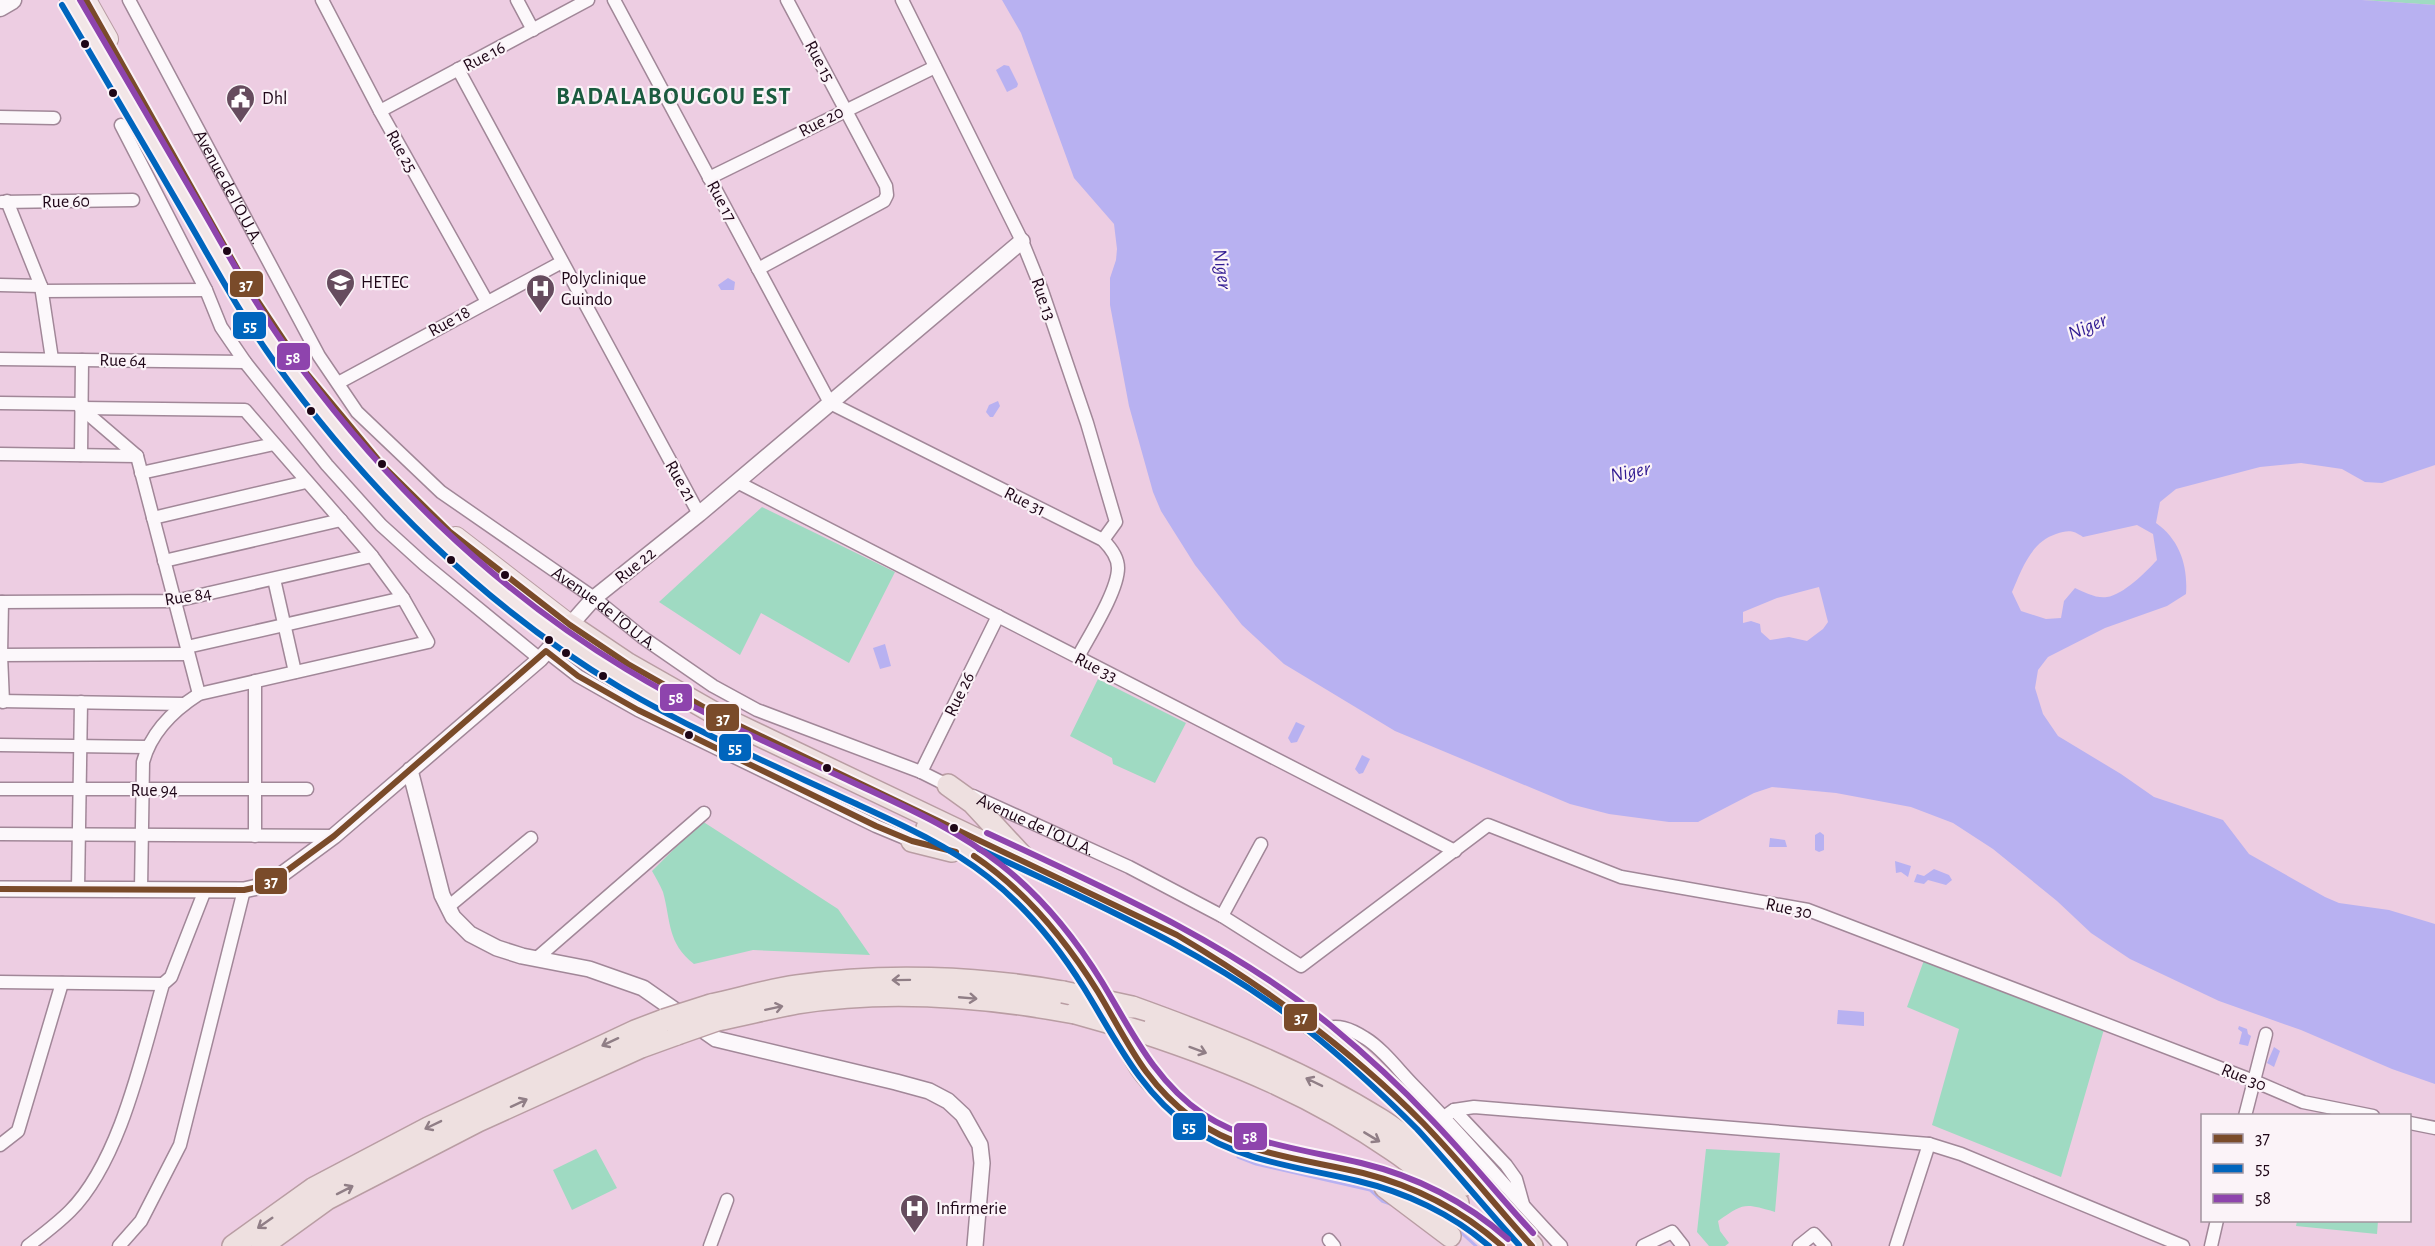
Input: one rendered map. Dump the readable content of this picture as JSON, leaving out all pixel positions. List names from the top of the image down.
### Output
{
  "streets": {
    "main road": ["Avenue de l'O.U.A."],
    "street": [
      "Rue 16",
      "Rue 15",
      "Rue 20",
      "Rue 25",
      "Rue 60",
      "Rue 17",
      "Rue 13",
      "Rue 18",
      "Rue 64",
      "Rue 21",
      "Rue 31",
      "Rue 22",
      "Rue 84",
      "Rue 33",
      "Rue 26",
      "Rue 94",
      "Rue 30"
    ]
  },
  "crossings": [
    ["Rue 16", "Rue 25"],
    ["Rue 16", "Rue 21"],
    ["Rue 15", "Rue 20"],
    ["Rue 15", "Rue 17"],
    ["Rue 20", "Rue 17"],
    ["Rue 20", "Rue 13"],
    ["Rue 25", "Rue 18"],
    ["Avenue de l'O.U.A.", "Rue 18"],
    ["Avenue de l'O.U.A.", "Rue 64"],
    ["Avenue de l'O.U.A.", "Rue 22"],
    ["Avenue de l'O.U.A.", "Rue 26"],
    ["Avenue de l'O.U.A.", "Rue 30"],
    ["Rue 17", "Rue 31"],
    ["Rue 17", "Rue 22"],
    ["Rue 13", "Rue 31"],
    ["Rue 13", "Rue 22"],
    ["Rue 18", "Rue 21"],
    ["Rue 21", "Rue 22"],
    ["Rue 31", "Rue 22"],
    ["Rue 22", "Rue 33"],
    ["Rue 33", "Rue 26"],
    ["Rue 33", "Rue 30"]
  ],
  "districts": ["BADALABOUGOU EST"],
  "water": ["Niger"],
  "places": {
    "public building": ["Dhl"],
    "school or university": ["HETEC"],
    "hospital": ["Polyclinique Guindo", "Infirmerie"]
  },
  "lines": ["transit line 37", "transit line 58", "transit line 55"],
  "legend": ["37", "55", "58"]
}
